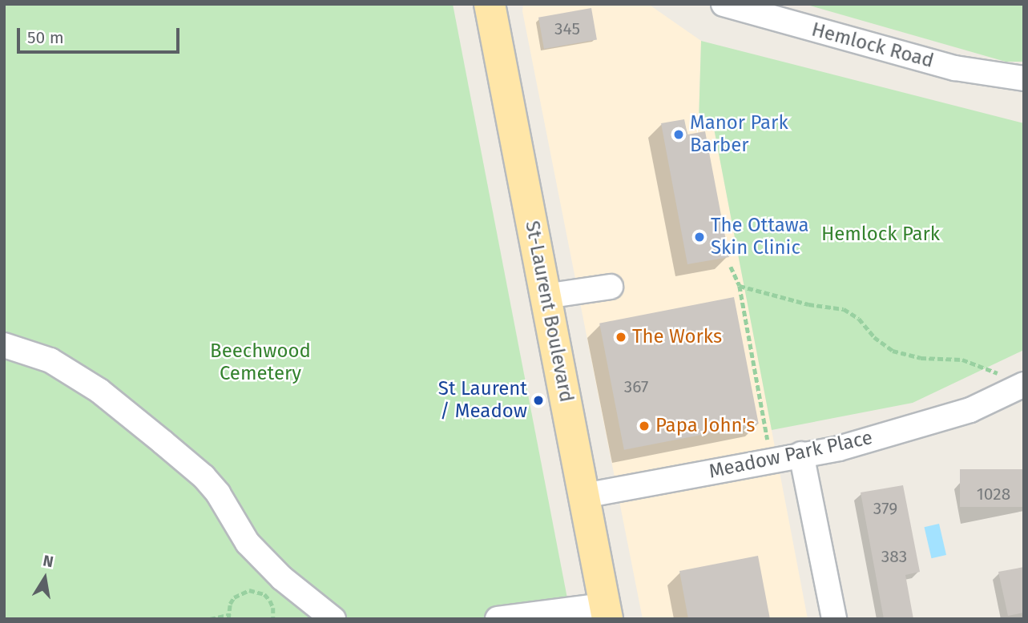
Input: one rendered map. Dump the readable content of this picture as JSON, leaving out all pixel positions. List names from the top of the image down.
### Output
{
  "streets": {
    "main road": ["St-Laurent Boulevard"],
    "street": ["Hemlock Road", "Meadow Park Place"]
  },
  "crossings": [
    ["St-Laurent Boulevard", "Meadow Park Place"]
  ],
  "parks": ["Hemlock Park", "Beechwood Cemetery"],
  "places": [
    "Manor Park Barber",
    "The Ottawa Skin Clinic",
    "The Works",
    "St Laurent / Meadow",
    "Papa John's"
  ],
  "house_numbers": [
    "345",
    "367",
    "1028",
    "379",
    "383"
  ],
  "scale_bar": "50 m",
  "north": "top"
}
